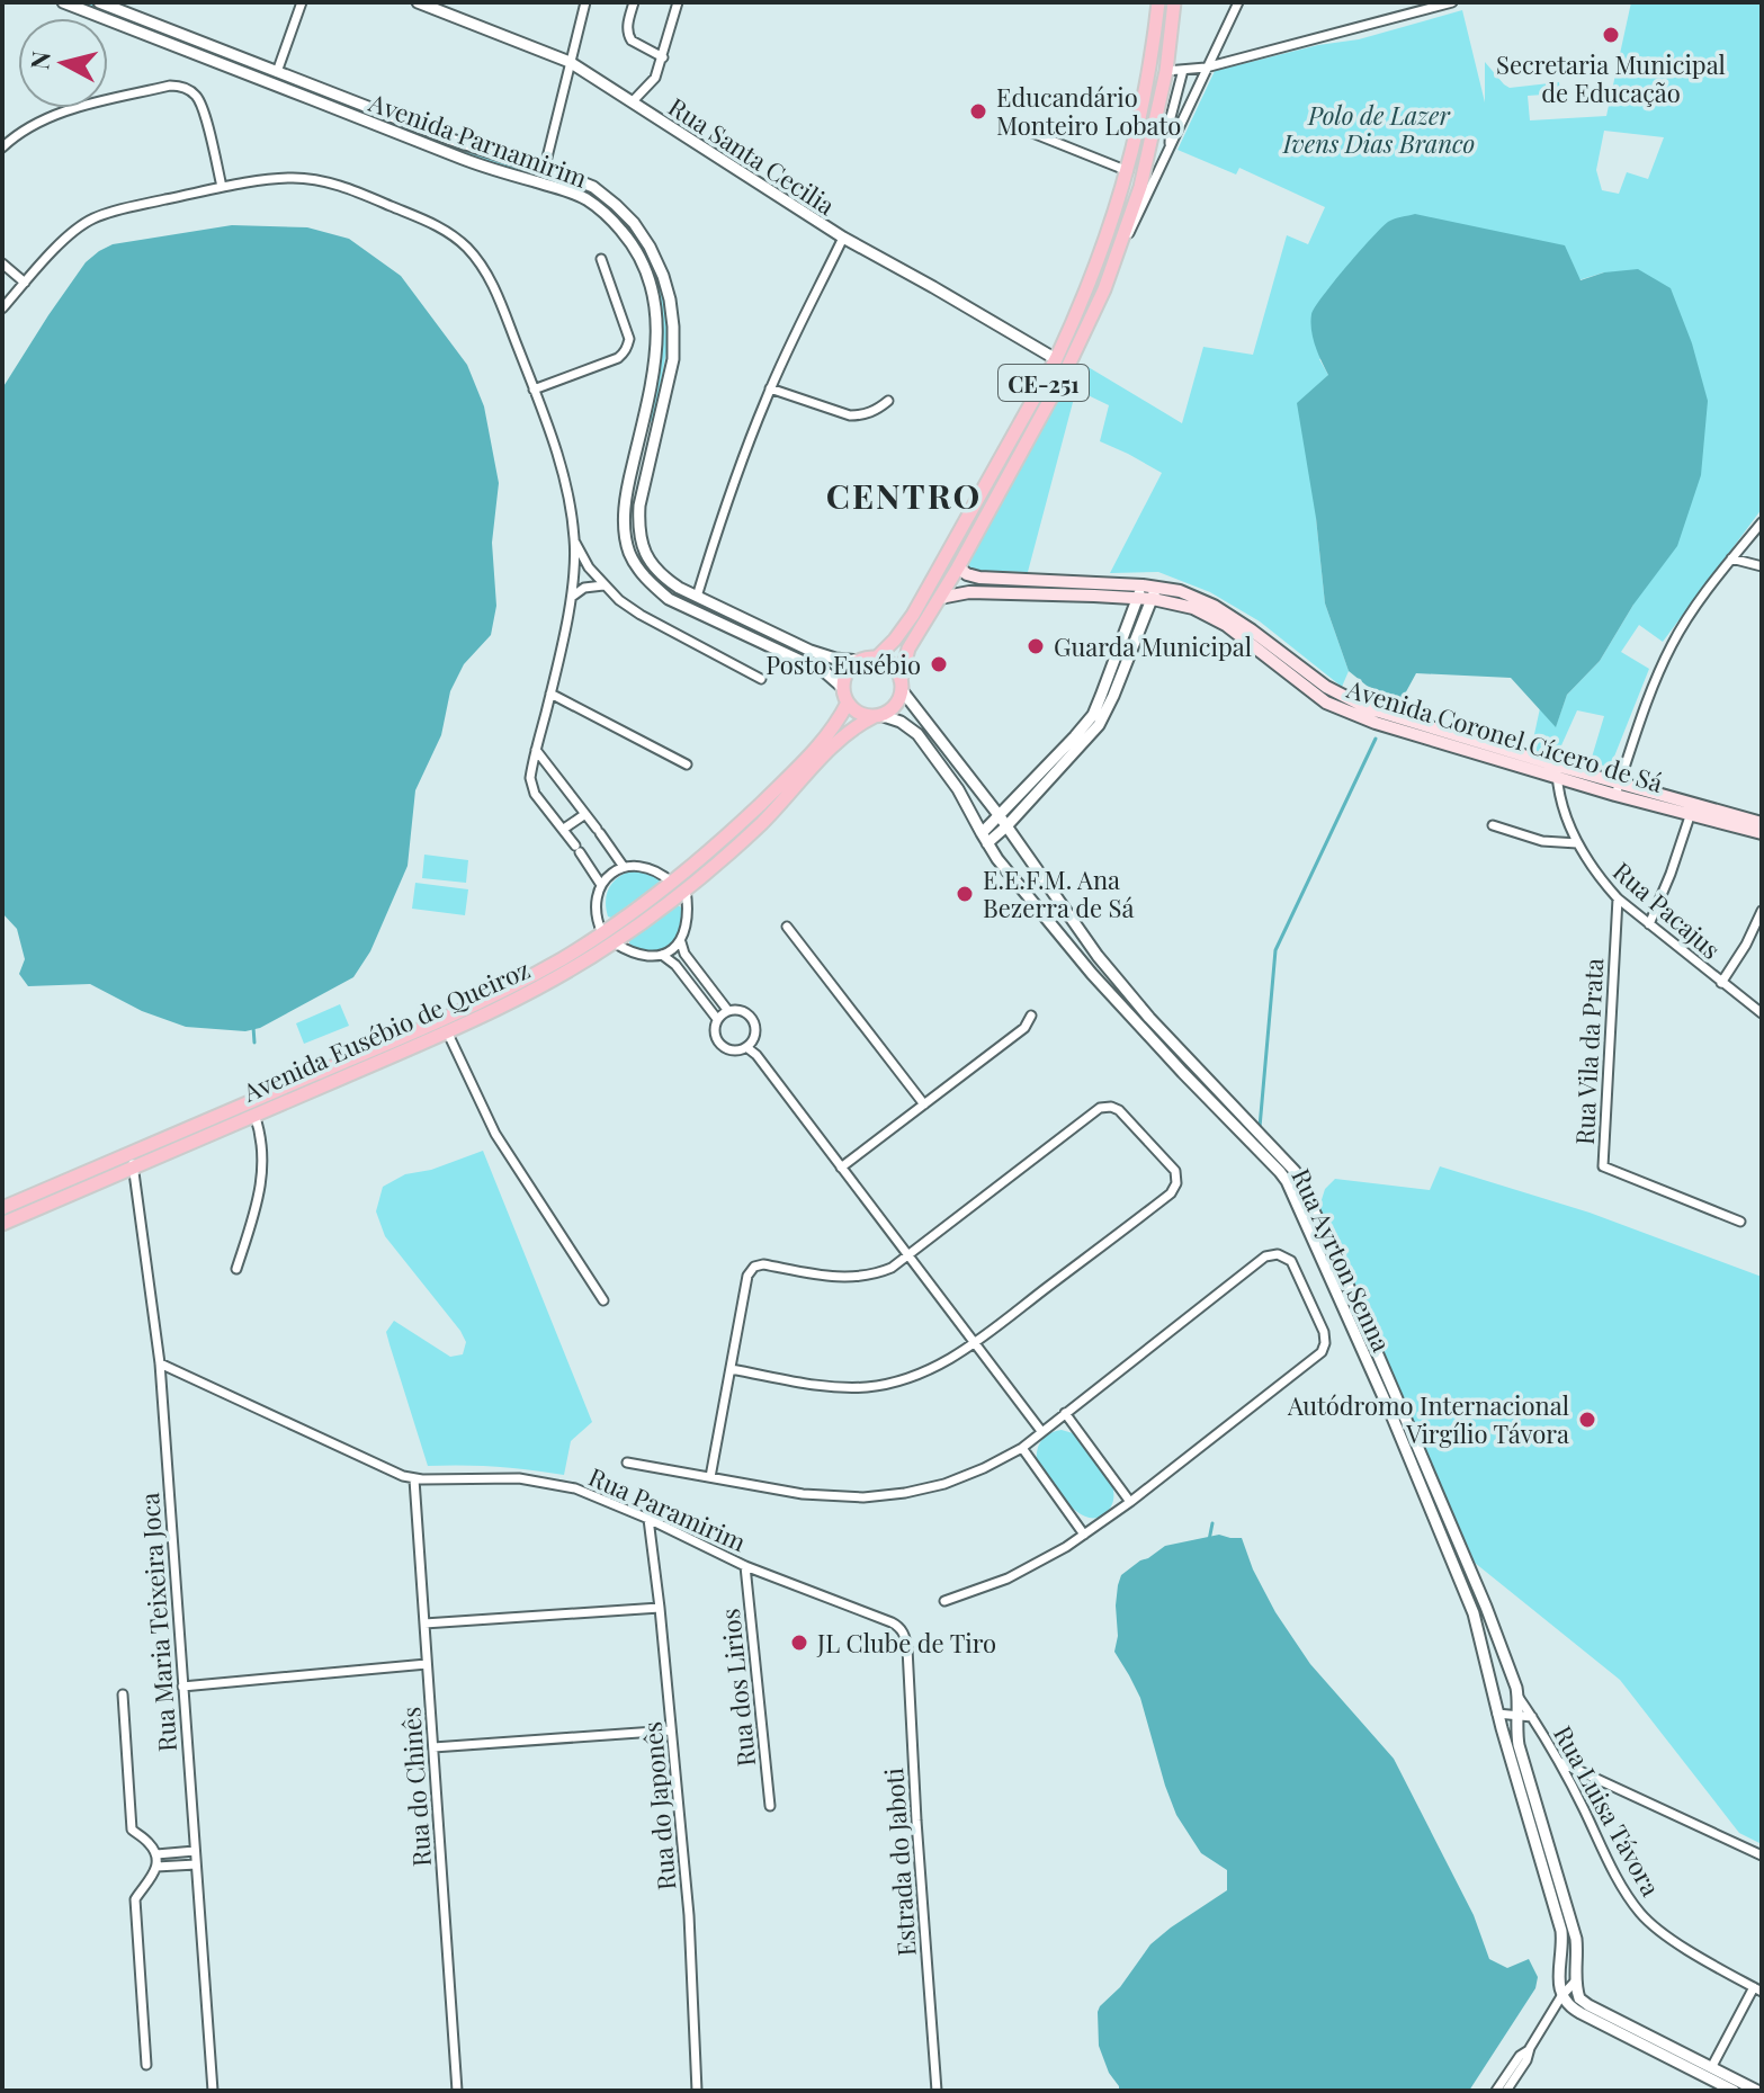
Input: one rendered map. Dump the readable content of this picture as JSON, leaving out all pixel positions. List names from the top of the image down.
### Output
{
  "streets": {
    "main road": ["CE-251", "Avenida Coronel Cícero de Sá", "Avenida Eusébio de Queiroz"],
    "street": [
      "Avenida Parnamirim",
      "Rua Santa Cecilia",
      "Rua Pacajus",
      "Rua Vila da Prata",
      "Rua Ayrton Senna",
      "Rua Paramirim",
      "Rua Maria Teixeira Joca",
      "Rua dos Lirios",
      "Rua do Chinês",
      "Rua do Japonês",
      "Rua Luisa Távora",
      "Estrada do Jaboti"
    ]
  },
  "crossings": [
    ["Avenida Parnamirim", "CE-251"],
    ["Avenida Parnamirim", "Avenida Eusébio de Queiroz"],
    ["Avenida Parnamirim", "Rua Ayrton Senna"],
    ["Rua Santa Cecilia", "CE-251"],
    ["CE-251", "Avenida Coronel Cícero de Sá"],
    ["CE-251", "Avenida Eusébio de Queiroz"],
    ["CE-251", "Rua Ayrton Senna"],
    ["Avenida Coronel Cícero de Sá", "Rua Pacajus"],
    ["Rua Pacajus", "Rua Vila da Prata"],
    ["Avenida Eusébio de Queiroz", "Rua Ayrton Senna"],
    ["Avenida Eusébio de Queiroz", "Rua Maria Teixeira Joca"],
    ["Rua Ayrton Senna", "Rua Luisa Távora"],
    ["Rua Paramirim", "Rua Maria Teixeira Joca"],
    ["Rua Paramirim", "Rua dos Lirios"],
    ["Rua Paramirim", "Rua do Chinês"],
    ["Rua Paramirim", "Rua do Japonês"],
    ["Rua Paramirim", "Estrada do Jaboti"]
  ],
  "districts": ["CENTRO"],
  "parks": ["Polo de Lazer Ivens Dias Branco"],
  "places": [
    "Secretaria Municipal de Educação",
    "Educandário Monteiro Lobato",
    "Guarda Municipal",
    "Posto Eusébio",
    "E.E.F.M. Ana Bezerra de Sá",
    "Autódromo Internacional Virgílio Távora",
    "JL Clube de Tiro"
  ],
  "north": "left"
}
